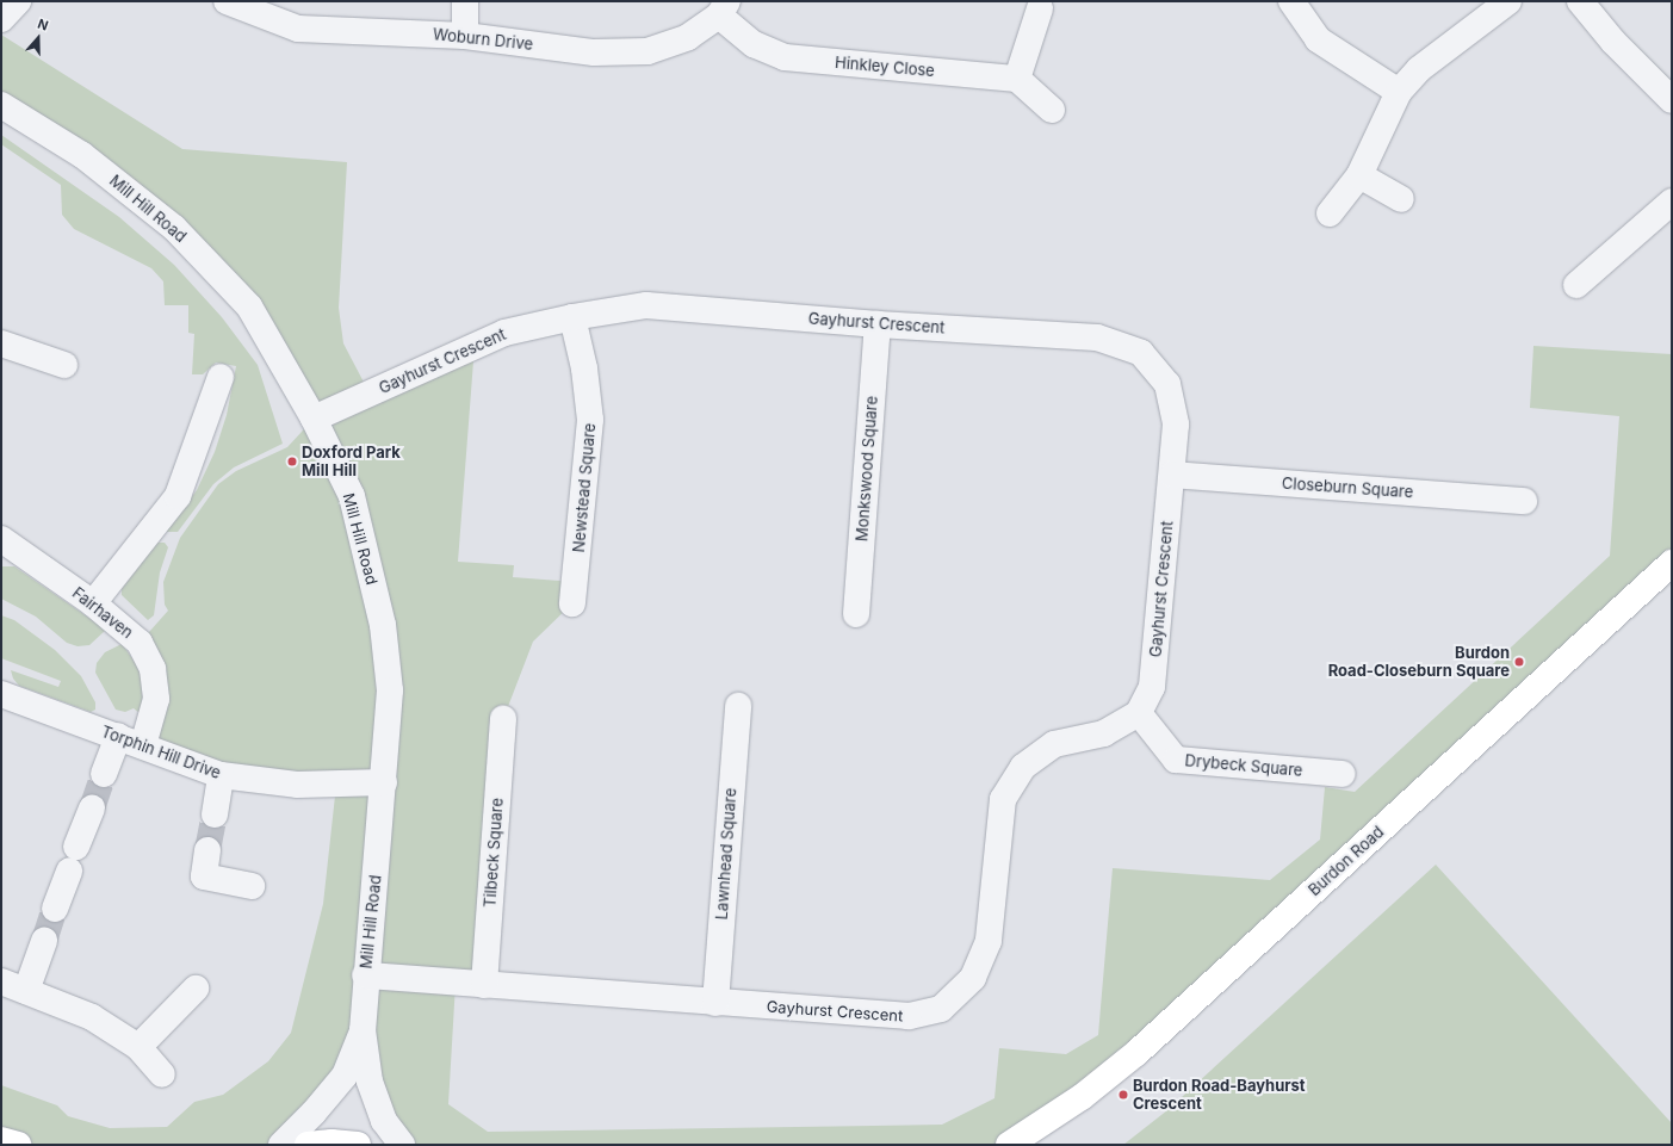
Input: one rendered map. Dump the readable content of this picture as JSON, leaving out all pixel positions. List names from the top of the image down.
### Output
{
  "streets": {
    "main road": ["Burdon Road"],
    "street": [
      "Woburn Drive",
      "Hinkley Close",
      "Mill Hill Road",
      "Gayhurst Crescent",
      "Monkswood Square",
      "Newstead Square",
      "Closeburn Square",
      "Fairhaven",
      "Torphin Hill Drive",
      "Drybeck Square",
      "Tilbeck Square",
      "Lawnhead Square"
    ]
  },
  "crossings": [
    ["Woburn Drive", "Hinkley Close"],
    ["Mill Hill Road", "Gayhurst Crescent"],
    ["Mill Hill Road", "Torphin Hill Drive"],
    ["Gayhurst Crescent", "Monkswood Square"],
    ["Gayhurst Crescent", "Newstead Square"],
    ["Gayhurst Crescent", "Closeburn Square"],
    ["Gayhurst Crescent", "Drybeck Square"],
    ["Gayhurst Crescent", "Tilbeck Square"],
    ["Gayhurst Crescent", "Lawnhead Square"],
    ["Fairhaven", "Torphin Hill Drive"]
  ],
  "places": ["Doxford Park Mill Hill", "Burdon Road-Closeburn Square", "Burdon Road-Bayhurst Crescent"],
  "north": "top"
}
